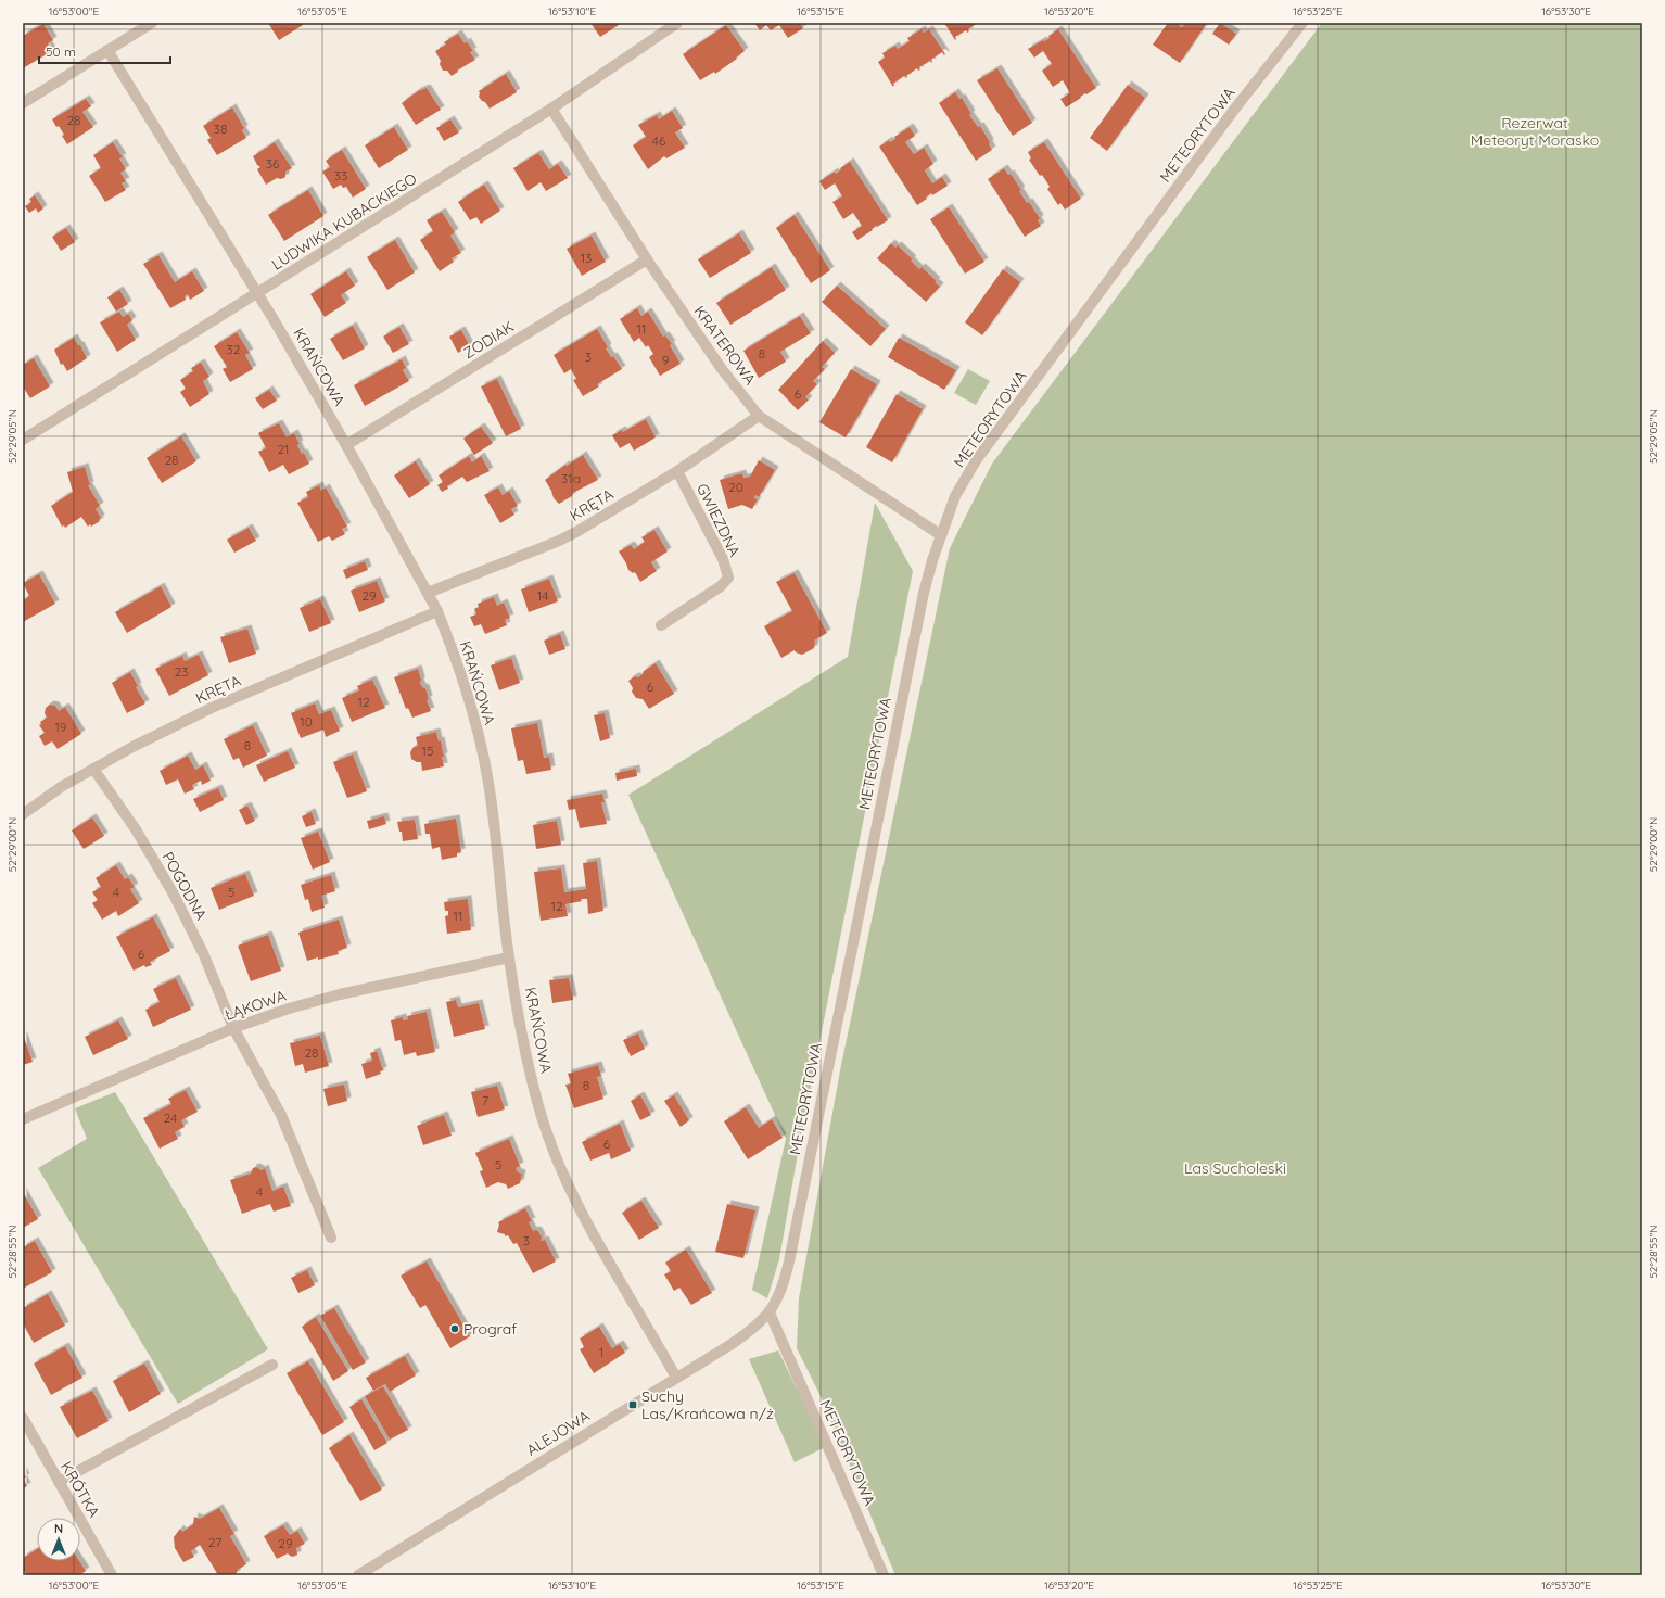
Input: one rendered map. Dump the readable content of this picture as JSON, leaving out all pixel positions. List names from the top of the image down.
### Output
{
  "streets": {
    "street": [
      "METEORYTOWA",
      "LUDWIKA KUBACKIEGO",
      "ZODIAK",
      "KRATEROWA",
      "KRAŃCOWA",
      "KRĘTA",
      "GWIEZDNA",
      "POGODNA",
      "ŁĄKOWA",
      "ALEJOWA",
      "KRÓTKA"
    ]
  },
  "crossings": [
    ["METEORYTOWA", "KRATEROWA"],
    ["METEORYTOWA", "ALEJOWA"],
    ["LUDWIKA KUBACKIEGO", "KRATEROWA"],
    ["LUDWIKA KUBACKIEGO", "KRAŃCOWA"],
    ["ZODIAK", "KRATEROWA"],
    ["ZODIAK", "KRAŃCOWA"],
    ["KRATEROWA", "KRĘTA"],
    ["KRAŃCOWA", "KRĘTA"],
    ["KRAŃCOWA", "ŁĄKOWA"],
    ["KRAŃCOWA", "ALEJOWA"],
    ["KRĘTA", "GWIEZDNA"],
    ["KRĘTA", "POGODNA"],
    ["POGODNA", "ŁĄKOWA"]
  ],
  "parks": ["Rezerwat Meteoryt Morasko", "Las Sucholeski"],
  "places": {
    "other": ["Prograf"],
    "transit": ["Suchy Las/Krańcowa n/ż"]
  },
  "house_numbers": [
    "28",
    "38",
    "46",
    "36",
    "33",
    "13",
    "11",
    "32",
    "8",
    "3",
    "9",
    "6",
    "21",
    "28",
    "31a",
    "20",
    "29",
    "14",
    "23",
    "6",
    "12",
    "10",
    "19",
    "8",
    "15",
    "4",
    "5",
    "12",
    "11",
    "6",
    "28",
    "8",
    "7",
    "24",
    "6",
    "5",
    "4",
    "3",
    "1",
    "27",
    "29"
  ],
  "scale_bar": "50 m",
  "north": "top",
  "coordinates": [
    "16°53'00\"E",
    "16°53'05\"E",
    "16°53'10\"E",
    "16°53'15\"E",
    "16°53'20\"E",
    "16°53'25\"E",
    "16°53'30\"E",
    "52°29'05\"N",
    "52°29'00\"N",
    "52°28'55\"N"
  ]
}
